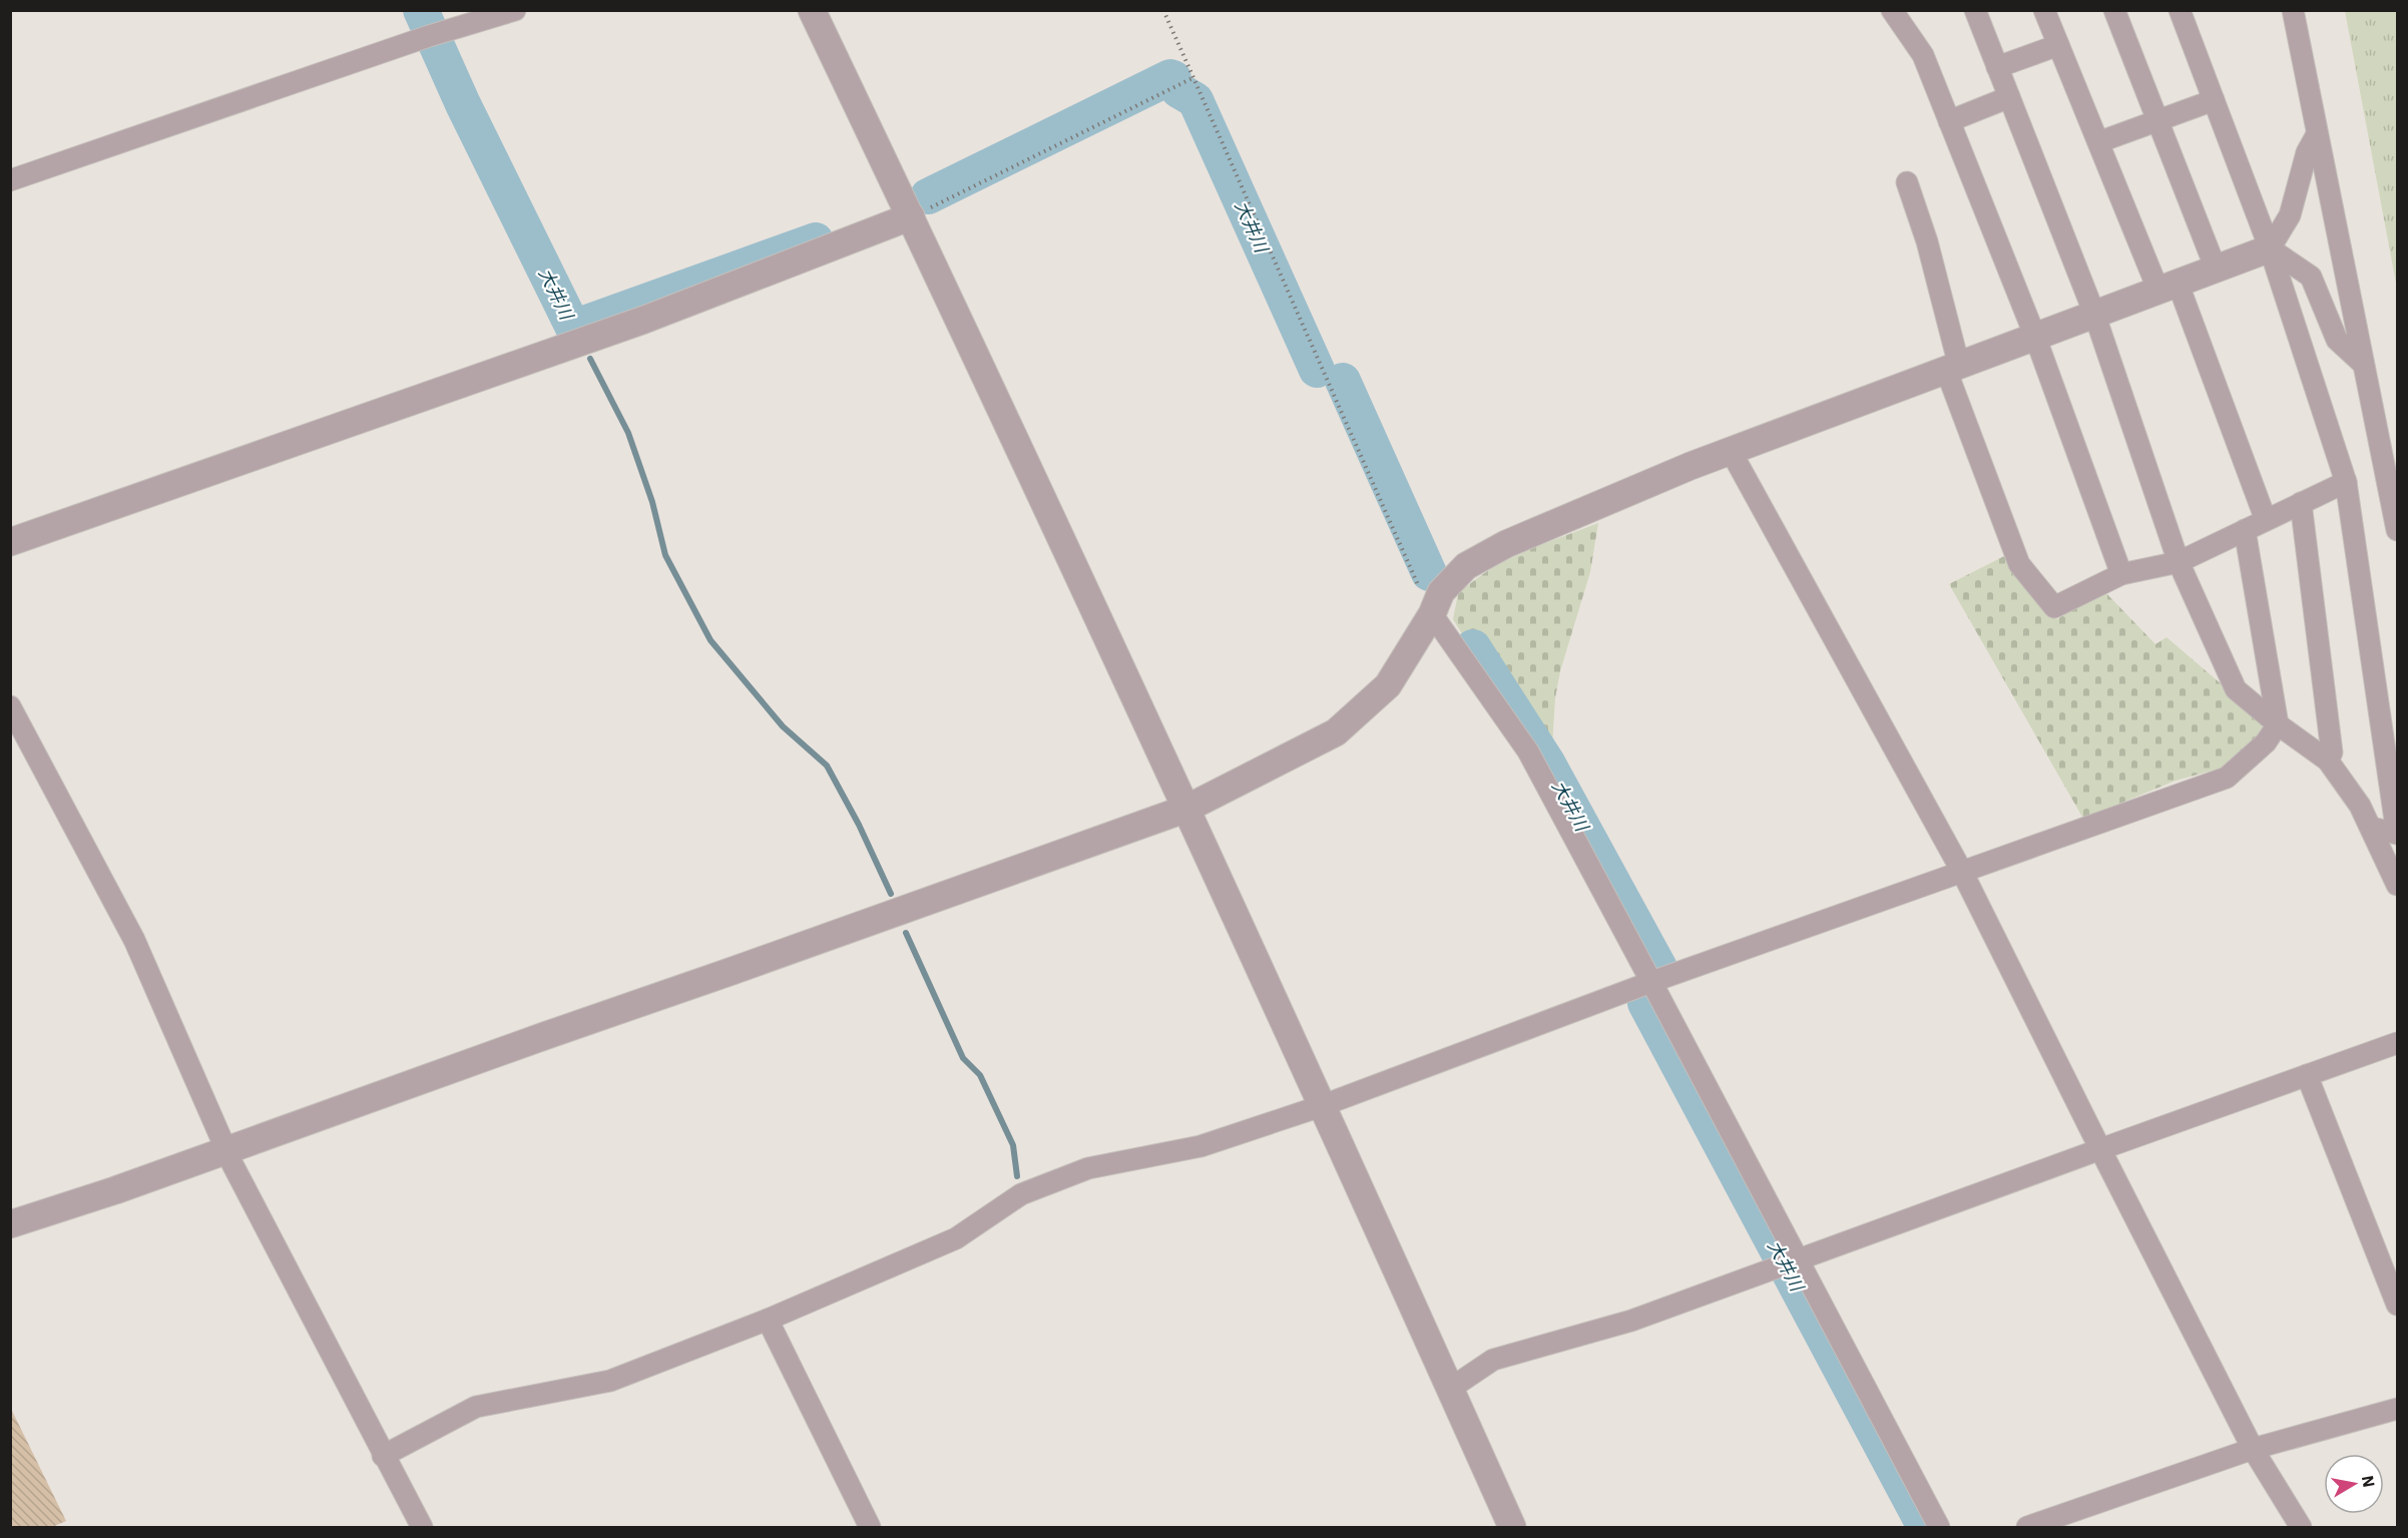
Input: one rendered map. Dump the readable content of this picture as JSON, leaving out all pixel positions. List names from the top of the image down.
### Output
{
  "water": ["大井川"],
  "north": "right"
}
